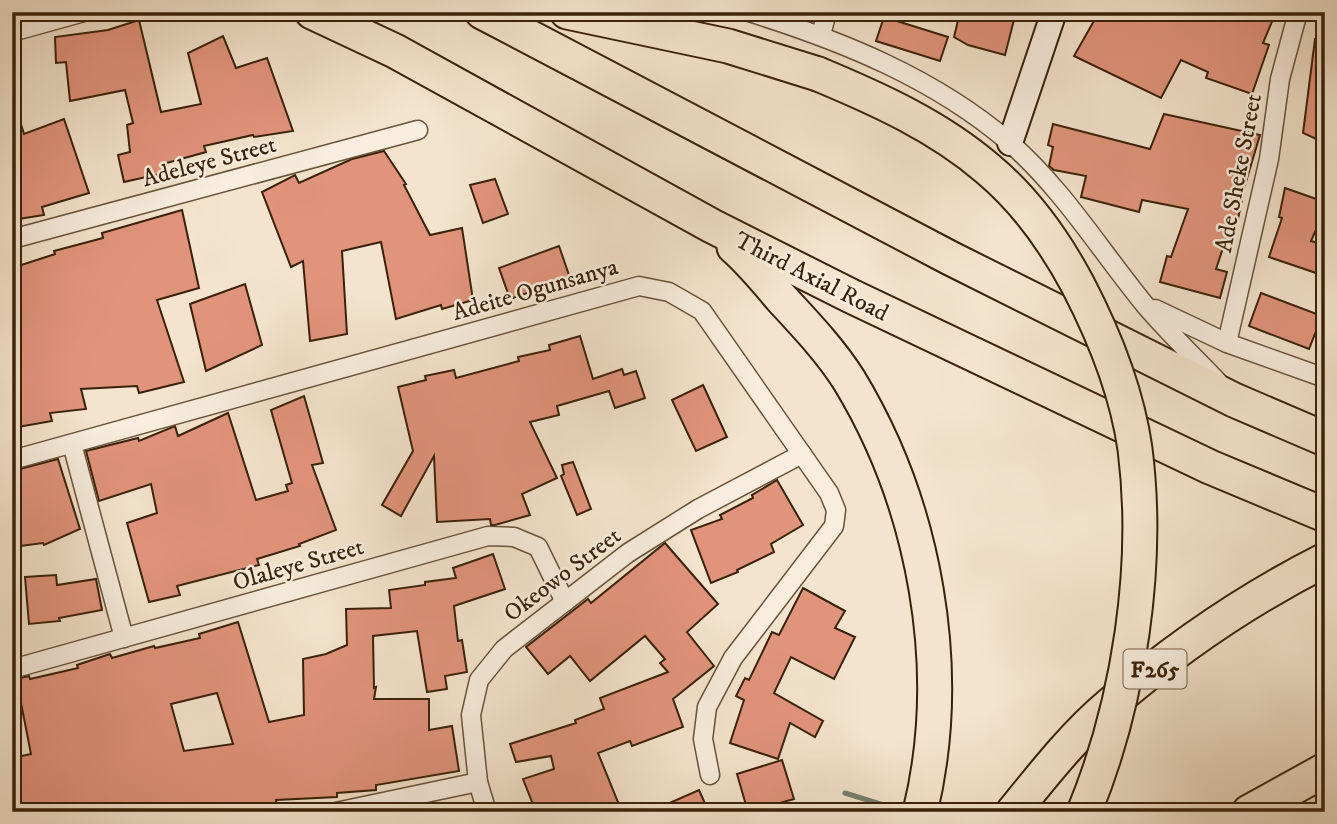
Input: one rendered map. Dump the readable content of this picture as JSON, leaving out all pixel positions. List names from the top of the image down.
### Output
{
  "streets": {
    "highway": ["Third Axial Road", "F265"],
    "street": [
      "Adeleye Street",
      "Ade Sheke Street",
      "Adeite Ogunsanya",
      "Olaleye Street",
      "Okeowo Street"
    ]
  },
  "crossings": [
    ["Adeite Ogunsanya", "Okeowo Street"],
    ["Olaleye Street", "Okeowo Street"]
  ]
}
